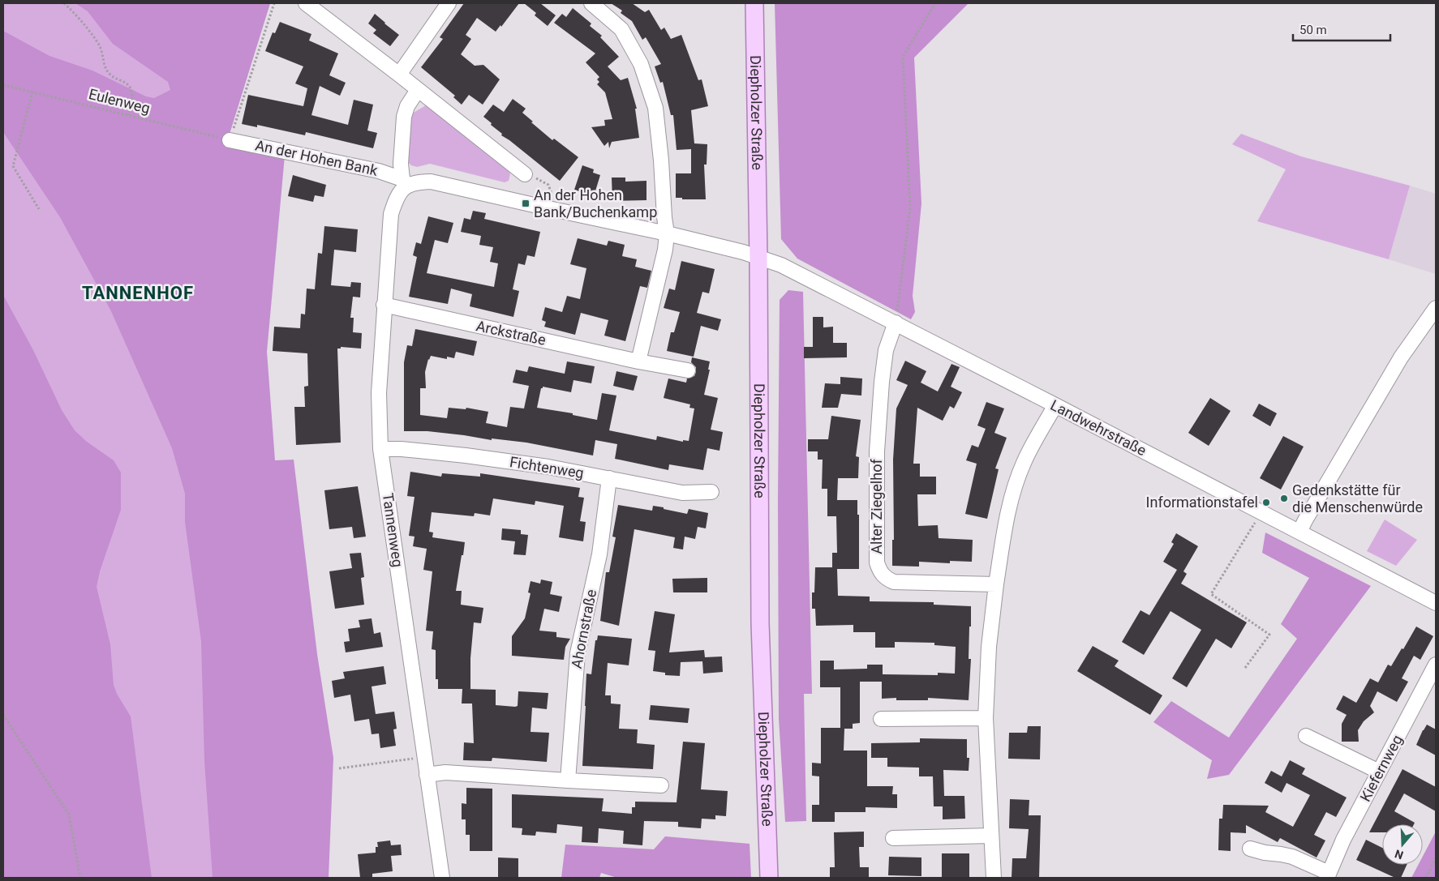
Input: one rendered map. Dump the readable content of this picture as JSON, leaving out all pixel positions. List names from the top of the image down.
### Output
{
  "streets": {
    "main road": ["Diepholzer Straße"],
    "street": [
      "An der Hohen Bank",
      "Arckstraße",
      "Landwehrstraße",
      "Fichtenweg",
      "Alter Ziegelhof",
      "Tannenweg",
      "Ahornstraße",
      "Kiefernweg"
    ],
    "path": ["Eulenweg"]
  },
  "crossings": [
    ["Eulenweg", "An der Hohen Bank"],
    ["Diepholzer Straße", "An der Hohen Bank"],
    ["Diepholzer Straße", "Landwehrstraße"],
    ["An der Hohen Bank", "Landwehrstraße"],
    ["An der Hohen Bank", "Tannenweg"],
    ["Arckstraße", "Tannenweg"],
    ["Landwehrstraße", "Alter Ziegelhof"],
    ["Fichtenweg", "Tannenweg"],
    ["Fichtenweg", "Ahornstraße"]
  ],
  "districts": ["TANNENHOF"],
  "places": {
    "transit": ["An der Hohen Bank/Buchenkamp"],
    "other": ["Gedenkstätte für die Menschenwürde", "Informationstafel"]
  },
  "scale_bar": "50 m",
  "north": "bottom"
}
